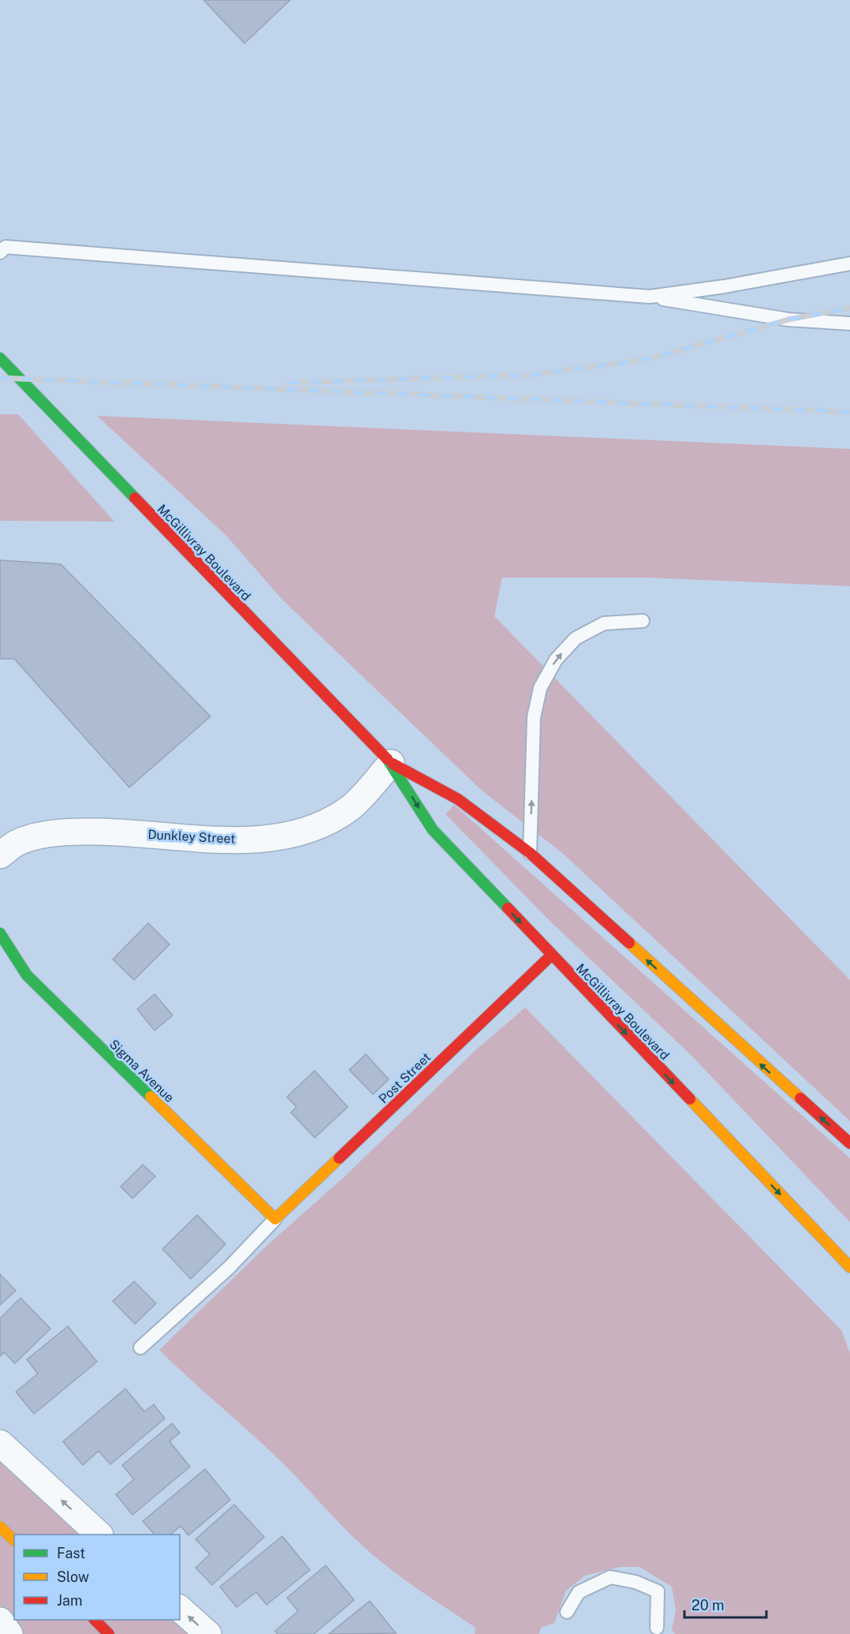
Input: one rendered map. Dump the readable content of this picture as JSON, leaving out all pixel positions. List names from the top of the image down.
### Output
{
  "streets": {
    "main road": ["McGillivray Boulevard", "Sigma Avenue", "Post Street"],
    "street": ["Dunkley Street"]
  },
  "crossings": [
    ["McGillivray Boulevard", "Dunkley Street"],
    ["McGillivray Boulevard", "Post Street"],
    ["Sigma Avenue", "Post Street"]
  ],
  "legend": ["Fast", "Slow", "Jam"],
  "scale_bar": "20 m"
}
